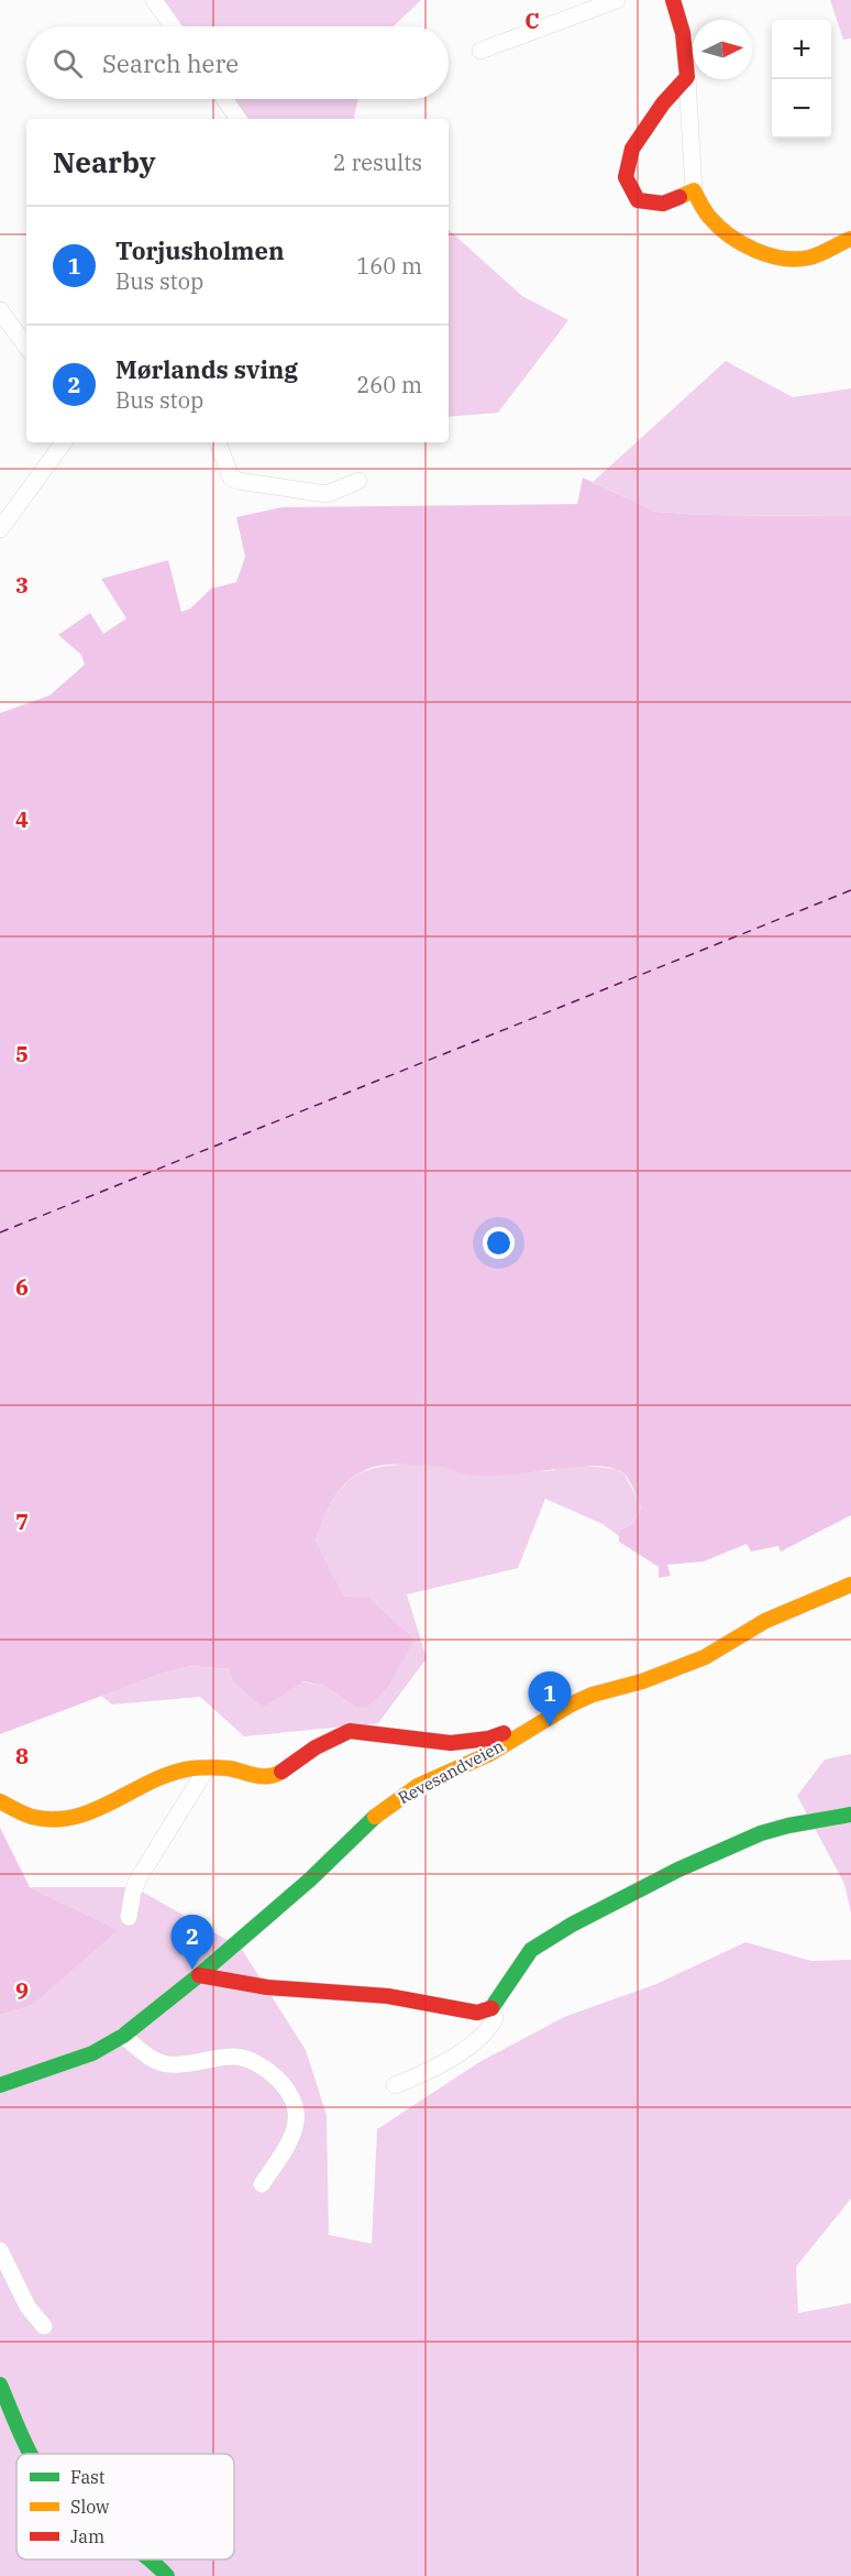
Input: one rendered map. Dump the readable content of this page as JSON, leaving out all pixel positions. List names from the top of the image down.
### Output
{
  "streets": {
    "street": ["Revesandveien"]
  },
  "legend": ["Fast", "Slow", "Jam"],
  "north": "right",
  "page": {
    "map_buttons": ["+", "−"],
    "search": "Search here",
    "heading": ["Nearby", "2 results"],
    "list": [
      {
        "mark": "1",
        "name": "Torjusholmen",
        "note": "Bus stop",
        "value": "160 m"
      },
      {
        "mark": "2",
        "name": "Mørlands sving",
        "note": "Bus stop",
        "value": "260 m"
      }
    ],
    "pins": ["1", "2"]
  },
  "grid": {
    "columns": ["C"],
    "rows": [
      "3",
      "4",
      "5",
      "6",
      "7",
      "8",
      "9"
    ]
  }
}
